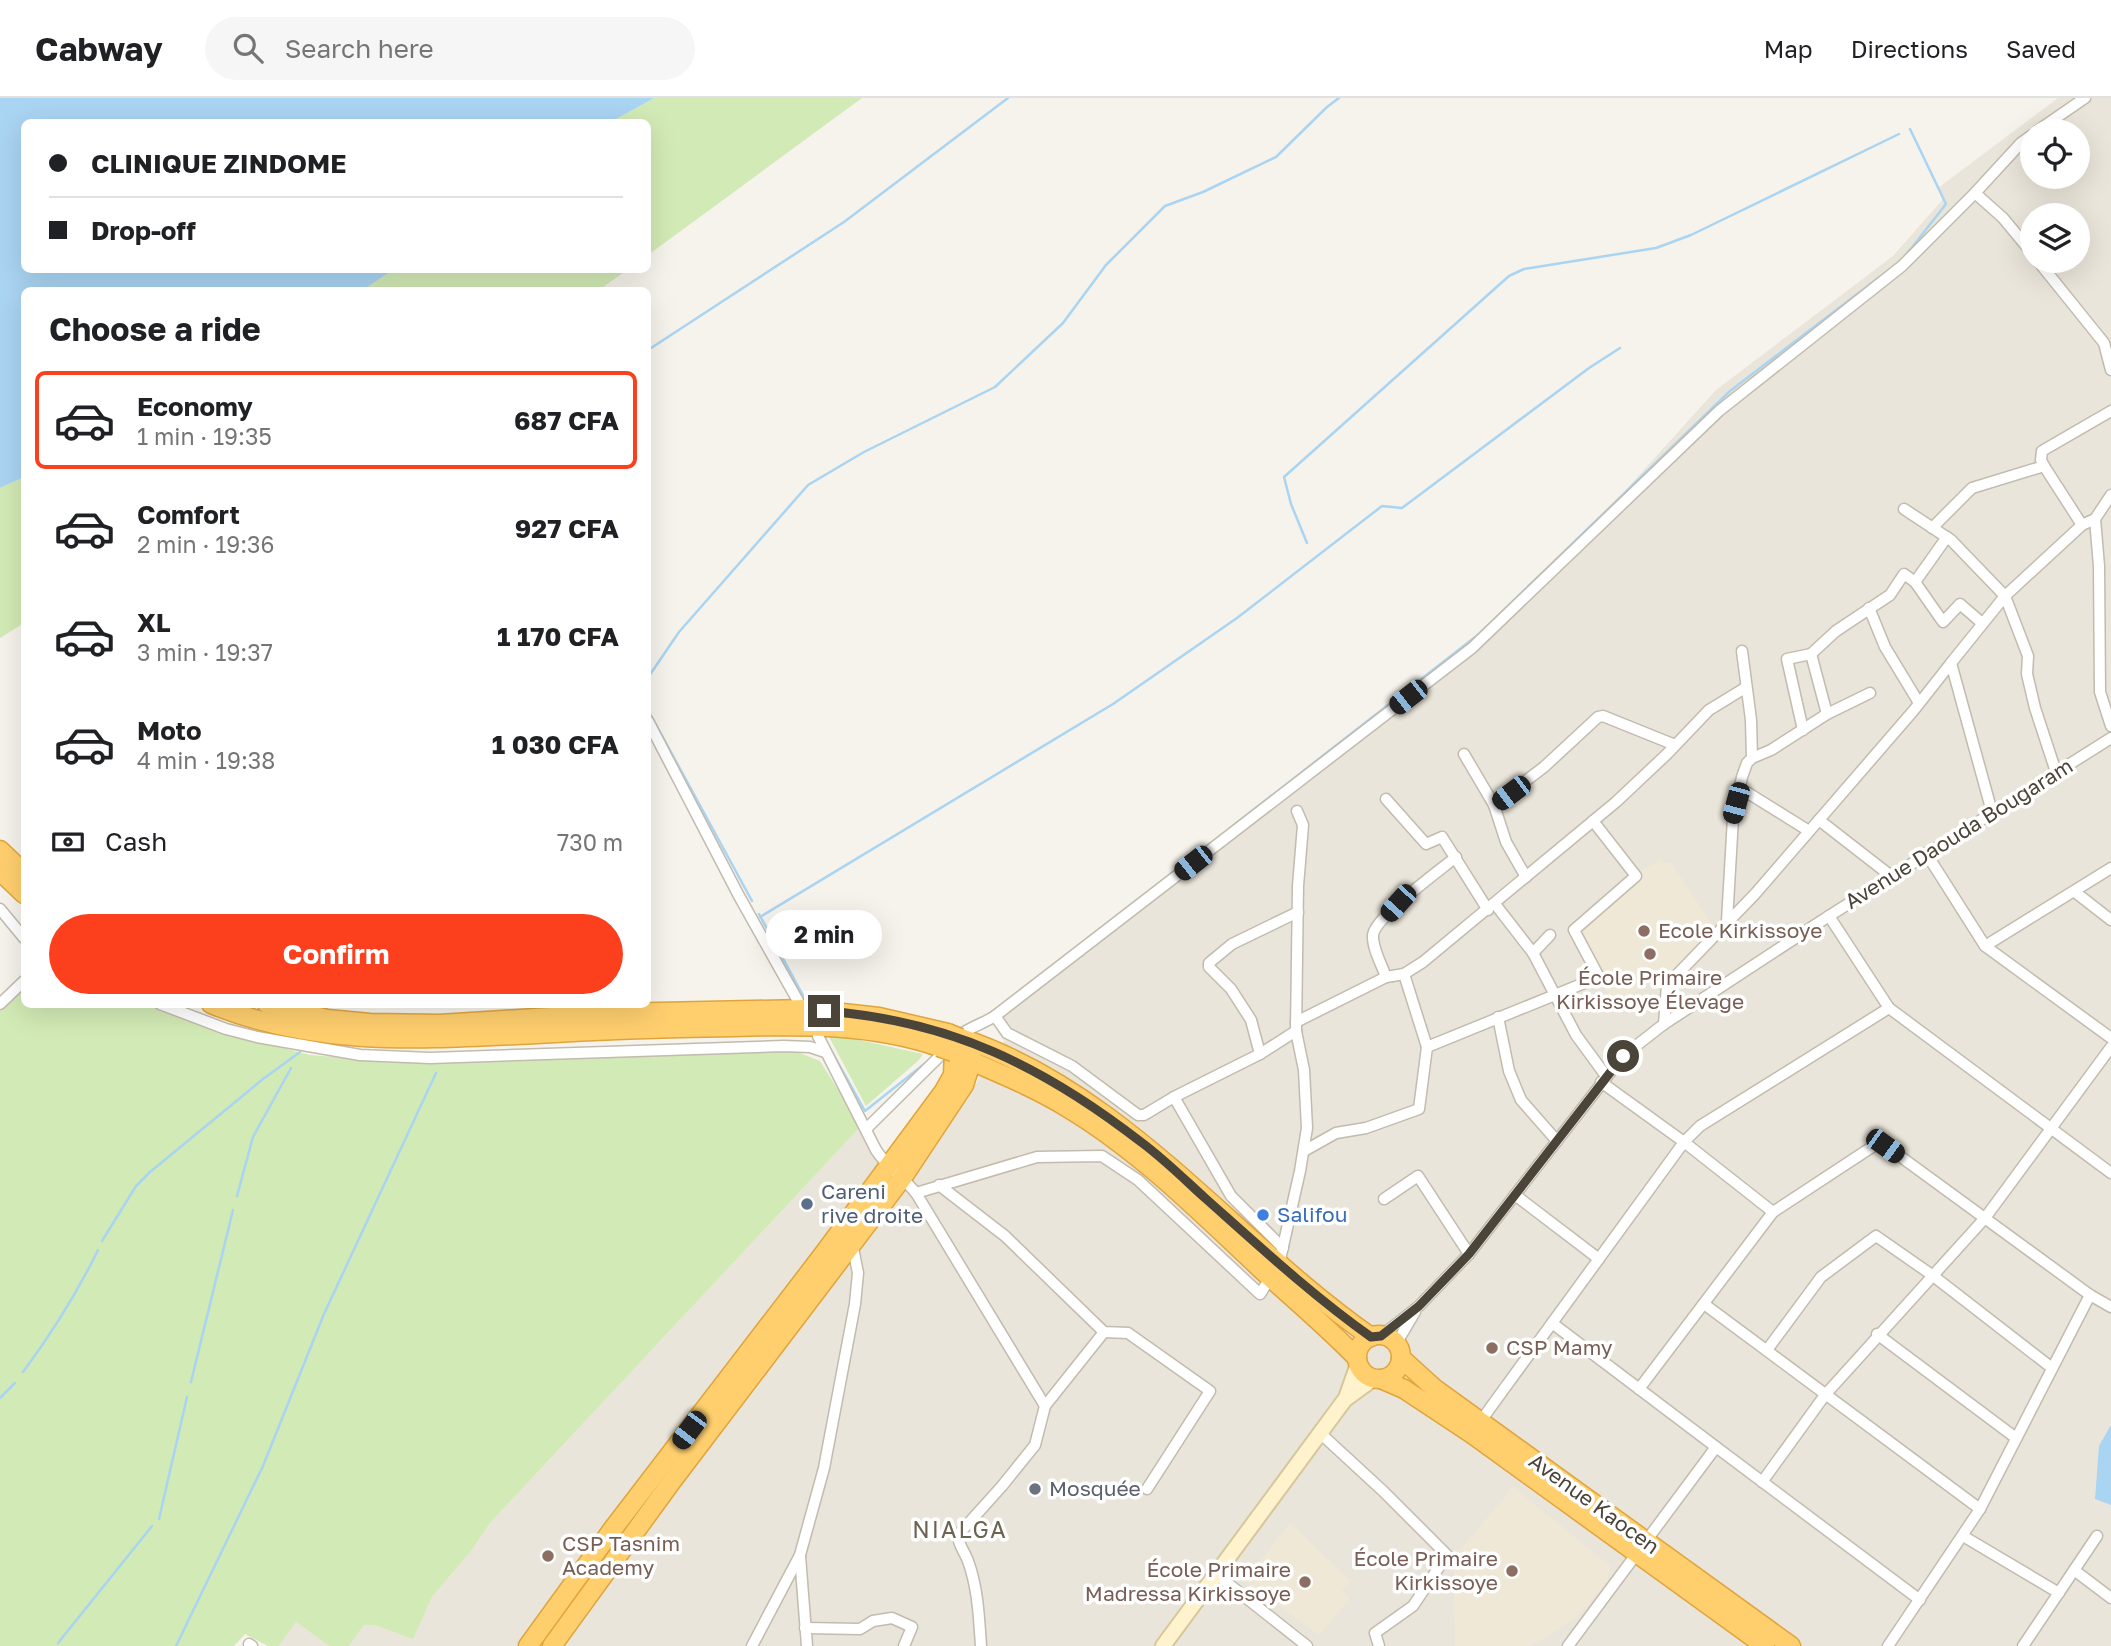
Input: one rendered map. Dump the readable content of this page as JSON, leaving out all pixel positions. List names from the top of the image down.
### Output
{
  "streets": {
    "highway": ["Avenue Kaocen"],
    "street": ["Avenue Daouda Bougaram"]
  },
  "crossings": [
    ["Avenue Daouda Bougaram", "Avenue Kaocen"]
  ],
  "districts": ["NIALGA"],
  "places": [
    "Ecole Kirkissoye",
    "École Primaire Kirkissoye Élevage",
    "Careni rive droite",
    "Salifou",
    "CSP Mamy",
    "Mosquée",
    "CSP Tasnim Academy",
    "École Primaire Kirkissoye",
    "École Primaire Madressa Kirkissoye"
  ],
  "page": {
    "header": "Cabway",
    "search": "Search here",
    "nav": ["Map", "Directions", "Saved"],
    "banner": ["CLINIQUE ZINDOME", "Drop-off"],
    "heading": "Choose a ride",
    "list": [
      {
        "name": "Economy",
        "note": "1 min · 19:35",
        "value": "687 CFA"
      },
      {
        "name": "Comfort",
        "note": "2 min · 19:36",
        "value": "927 CFA"
      },
      {
        "name": "XL",
        "note": "3 min · 19:37",
        "value": "1 170 CFA"
      },
      {
        "name": "Moto",
        "note": "4 min · 19:38",
        "value": "1 030 CFA"
      }
    ],
    "pay": ["Cash", "730 m"],
    "buttons": "Confirm",
    "bubble": "2 min"
  }
}
